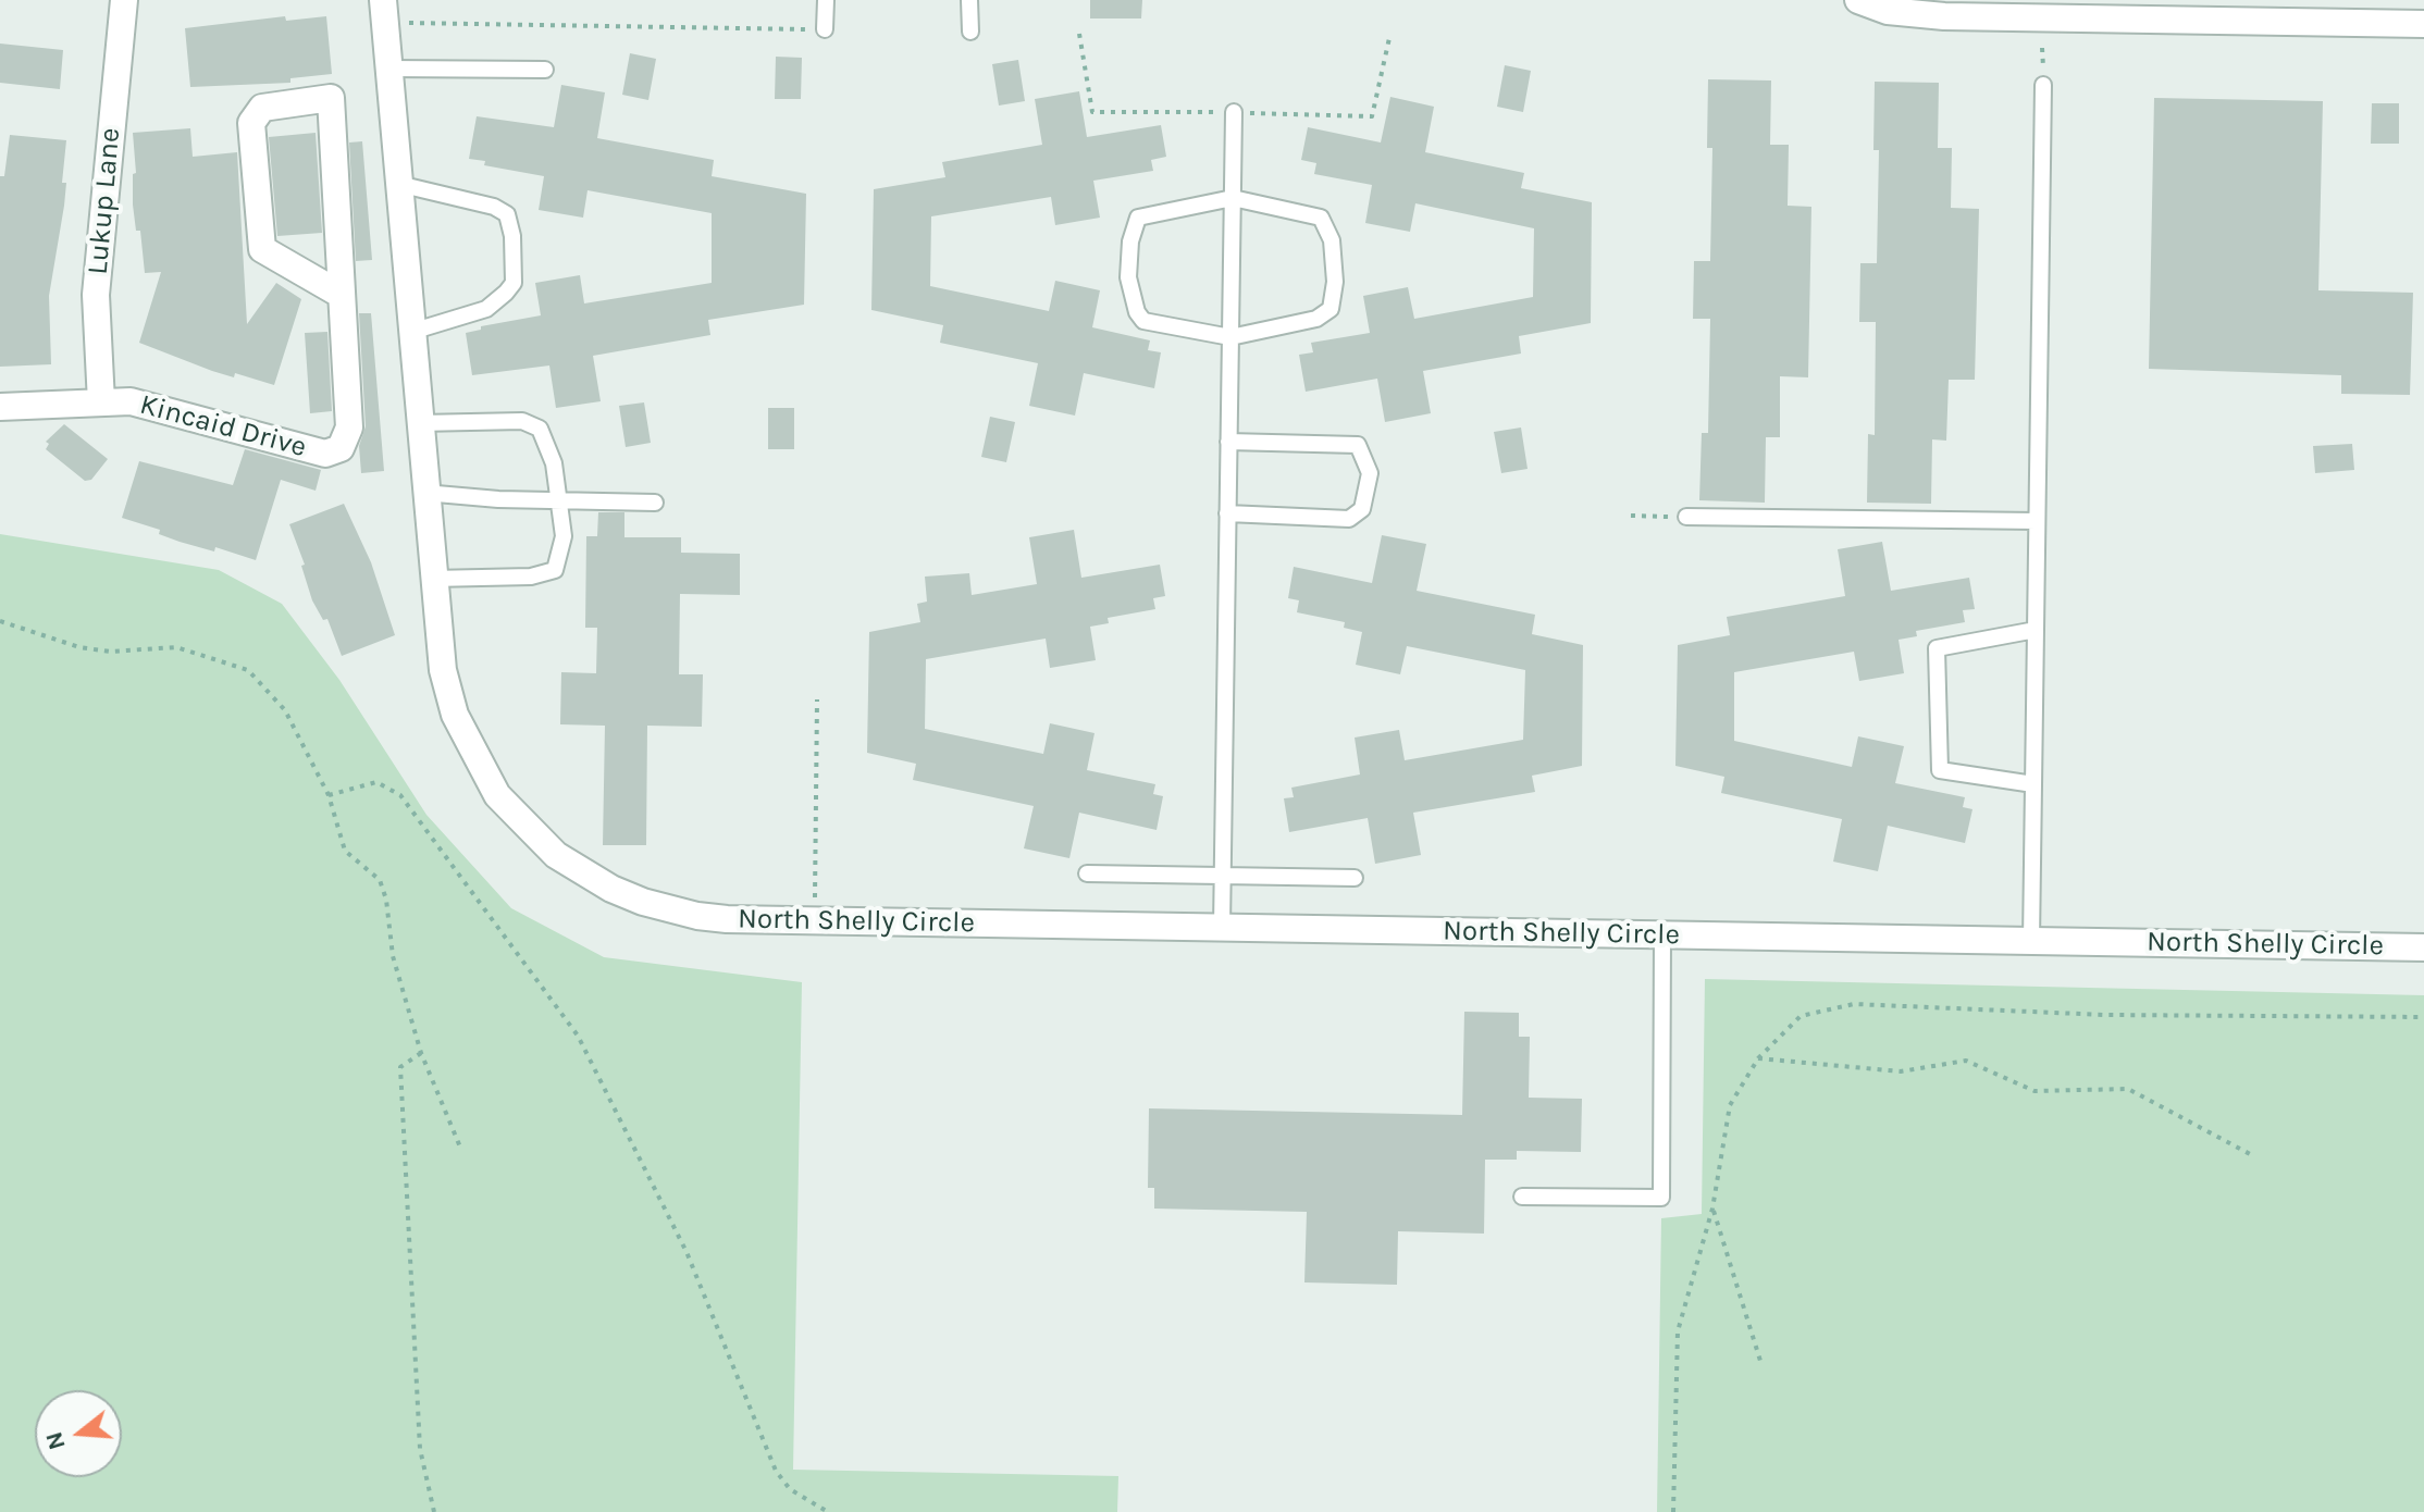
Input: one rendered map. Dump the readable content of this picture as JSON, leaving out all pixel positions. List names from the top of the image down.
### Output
{
  "streets": {
    "street": ["Lukup Lane", "Kincaid Drive", "North Shelly Circle"]
  },
  "crossings": [
    ["Lukup Lane", "Kincaid Drive"]
  ],
  "north": "left"
}
